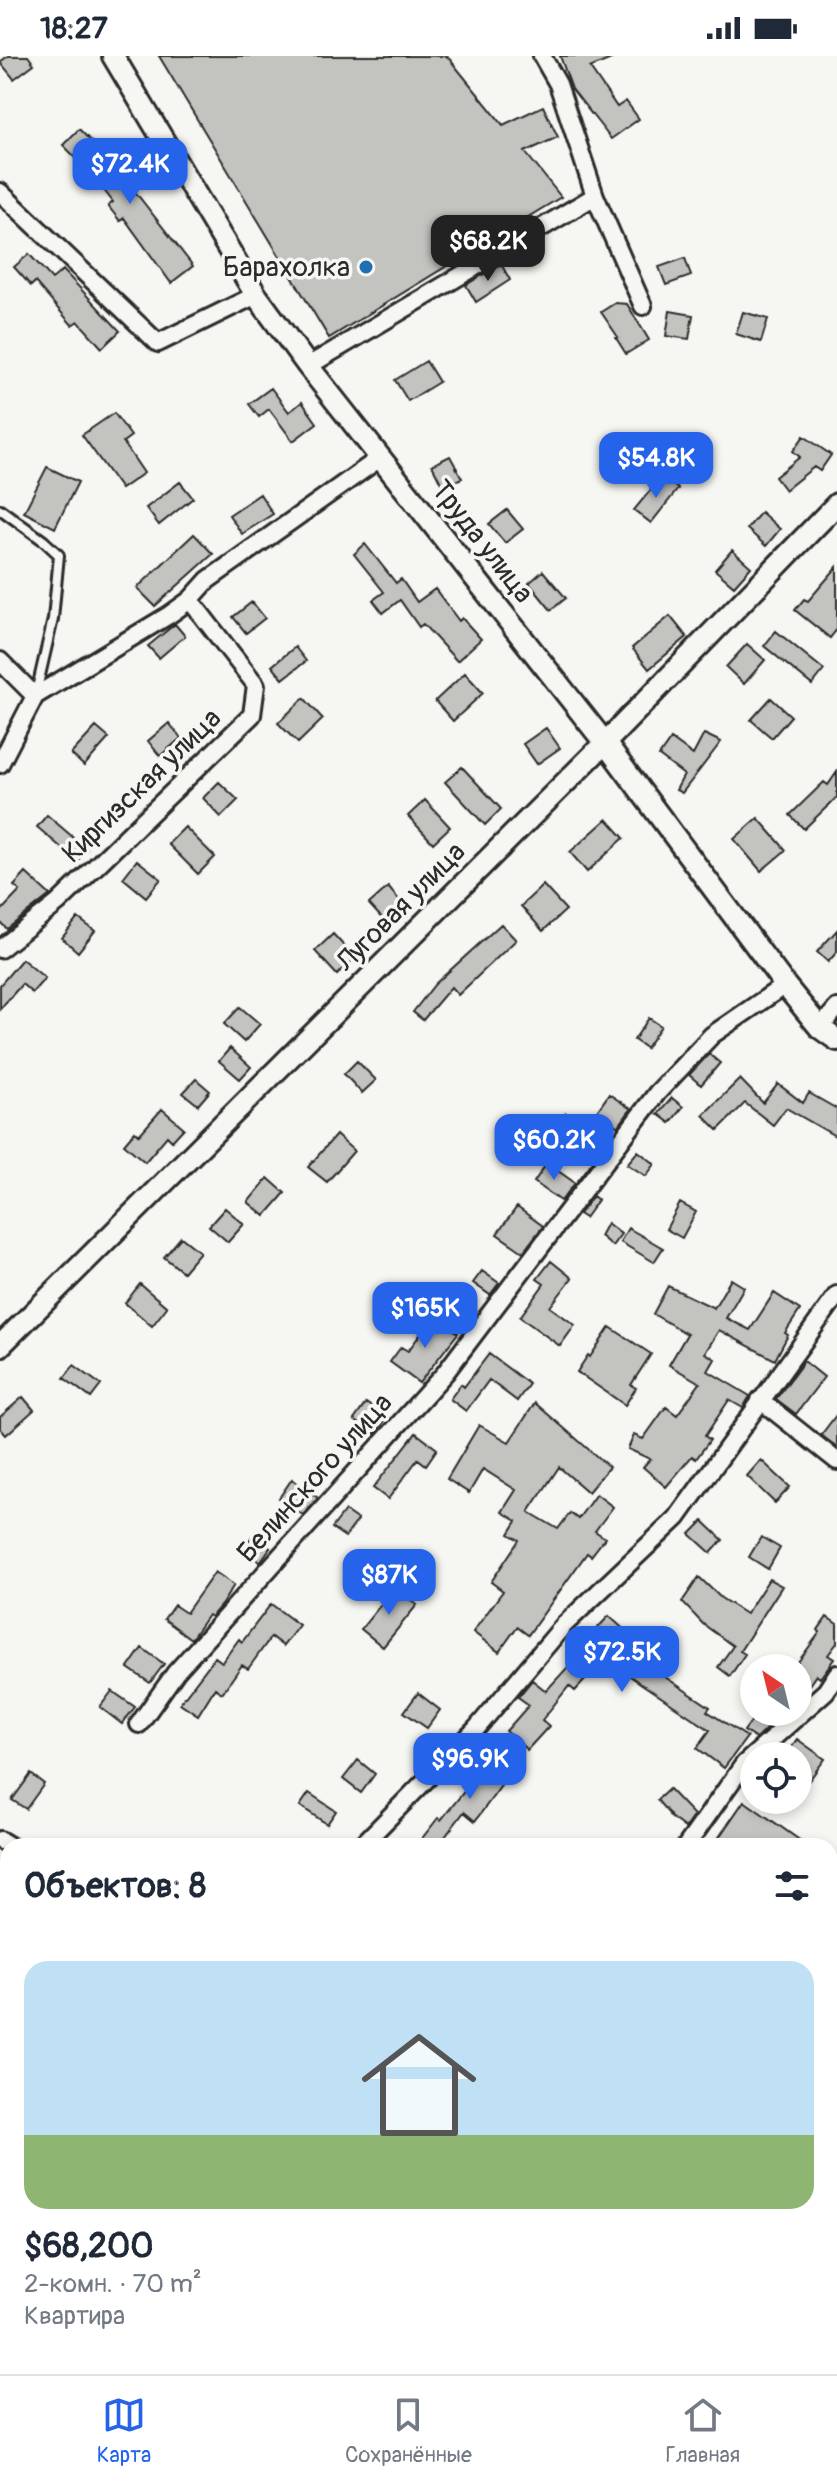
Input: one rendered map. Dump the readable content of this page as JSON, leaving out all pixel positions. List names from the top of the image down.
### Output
{
  "streets": {
    "street": [
      "Труда улица",
      "Киргизская улица",
      "Луговая улица",
      "Белинского улица"
    ]
  },
  "crossings": [
    ["Труда улица", "Луговая улица"],
    ["Труда улица", "Белинского улица"]
  ],
  "places": ["Барахолка"],
  "north": "top left",
  "page": {
    "status": "18:27",
    "price": [
      "$72.4K",
      "$68.2K",
      "$54.8K",
      "$60.2K",
      "$165K",
      "$87K",
      "$72.5K",
      "$96.9K"
    ],
    "heading": "Объектов: 8",
    "list": [
      {
        "name": "$68,200",
        "note": "2-комн. · 70 m² · Квартира"
      }
    ],
    "tabs": ["Карта", "Сохранённые", "Главная"]
  }
}
